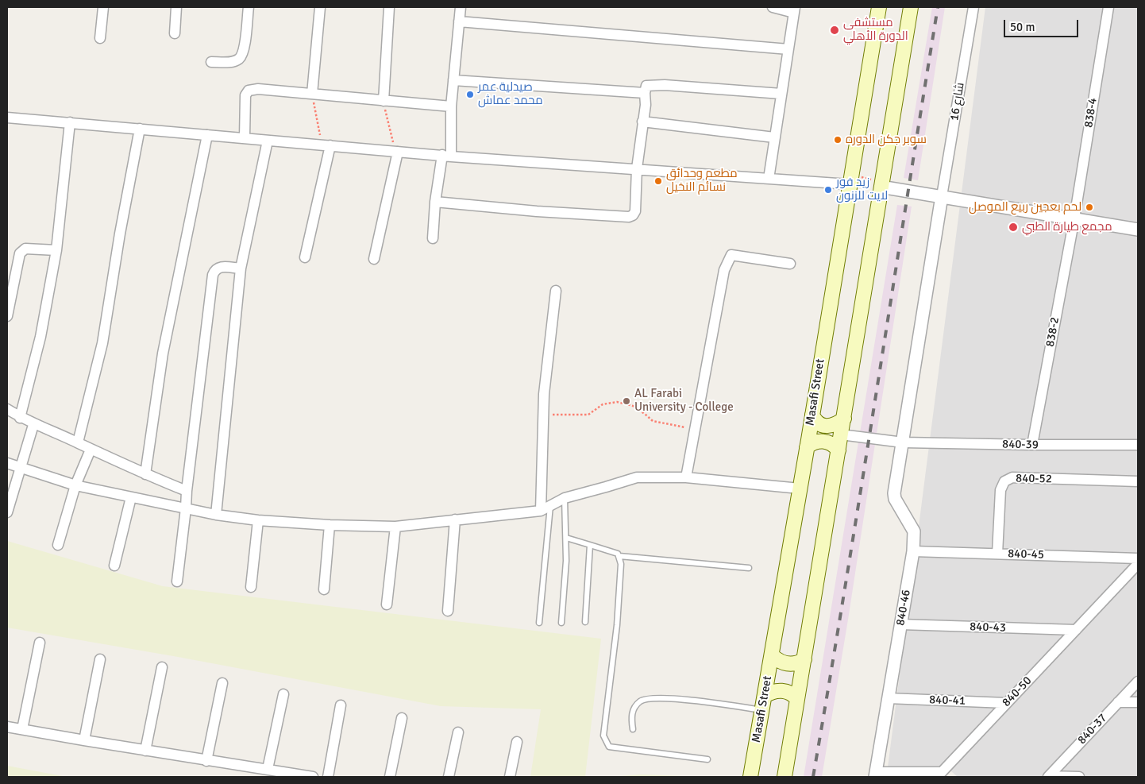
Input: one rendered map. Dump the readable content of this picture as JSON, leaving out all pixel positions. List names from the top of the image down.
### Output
{
  "streets": {
    "main road": ["Masafi Street"],
    "street": [
      "شارع 16",
      "838-4",
      "838-2",
      "840-39",
      "840-52",
      "840-45",
      "840-46",
      "840-43",
      "840-50",
      "840-41",
      "840-37"
    ]
  },
  "crossings": [
    ["شارع 16", "840-46"],
    ["838-4", "838-2"],
    ["838-2", "840-39"],
    ["840-39", "840-46"],
    ["840-52", "840-45"],
    ["840-45", "840-46"],
    ["840-46", "840-43"],
    ["840-46", "840-50"],
    ["840-46", "840-41"],
    ["840-43", "840-50"],
    ["840-50", "840-41"]
  ],
  "places": [
    "مستشفى الدورة الأهلي",
    "صيدلية عمر محمد عماش",
    "سوبر جكن الدوره",
    "مطعم وحدائق نسائم النخيل",
    "زيد فور لايت للزنون",
    "لحم بعجين ربيع الموصل",
    "مجمع طيارة الطبي",
    "AL Farabi University - College"
  ],
  "scale_bar": "50 m"
}
